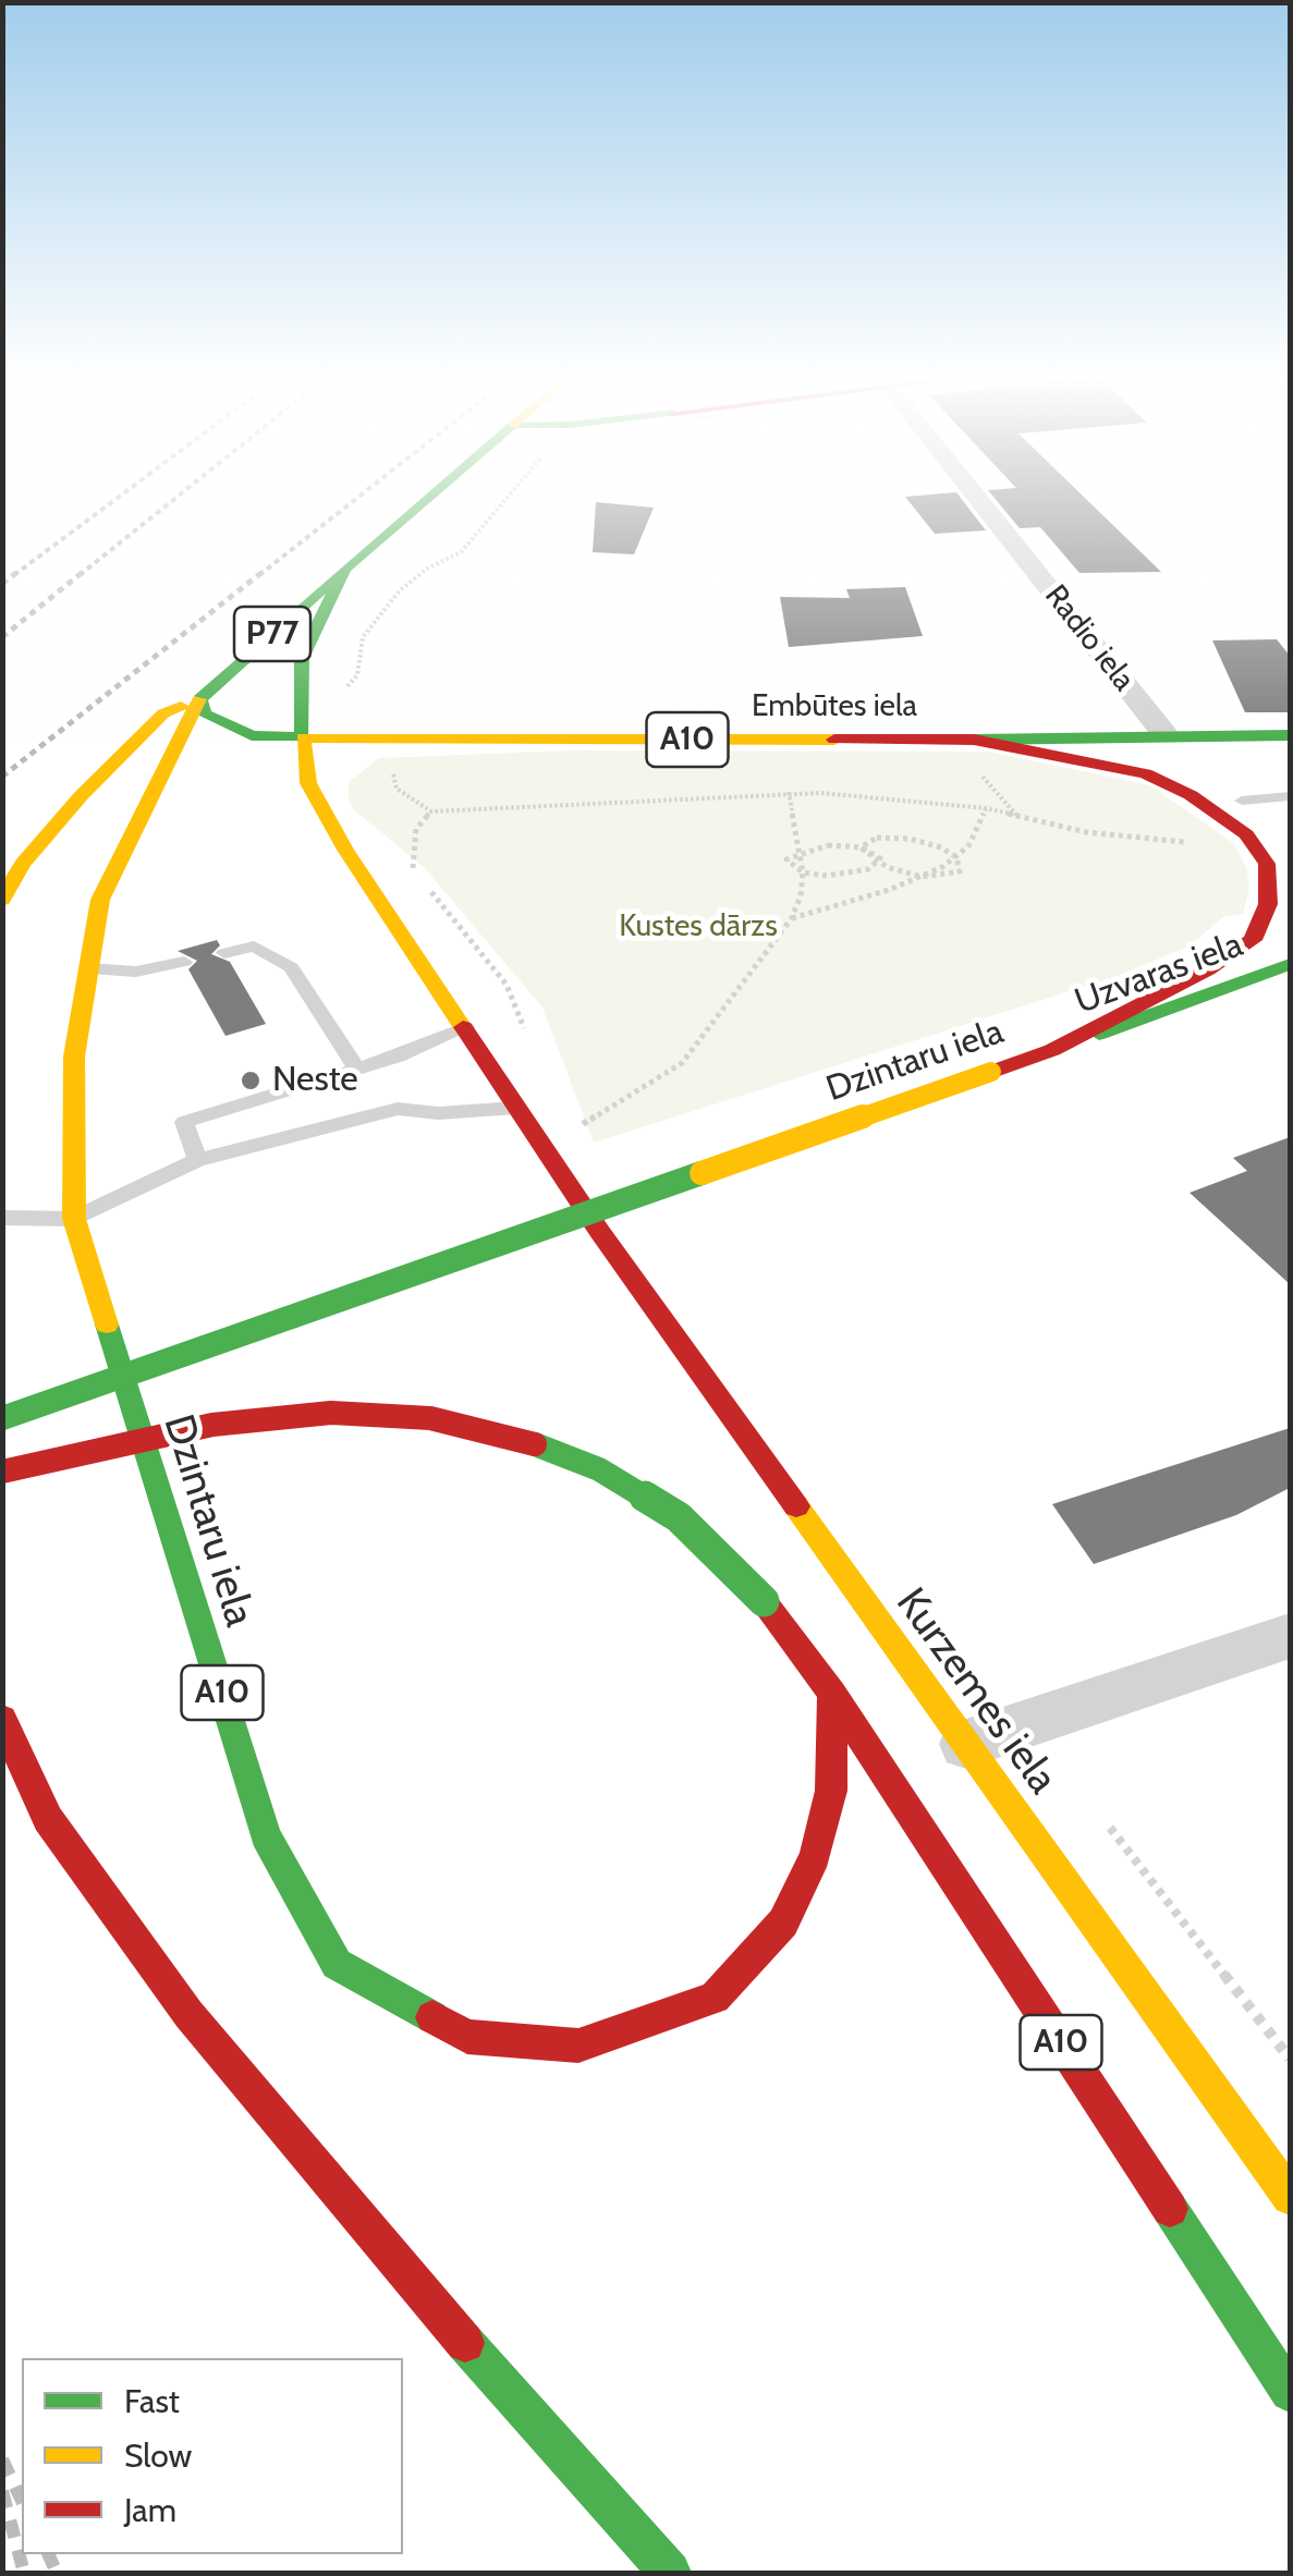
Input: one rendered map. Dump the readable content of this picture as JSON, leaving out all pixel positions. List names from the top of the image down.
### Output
{
  "streets": {
    "main road": [
      "P77",
      "Embūtes iela",
      "A10",
      "Uzvaras iela",
      "Dzintaru iela",
      "Kurzemes iela"
    ],
    "street": ["Radio iela"]
  },
  "crossings": [
    ["P77", "Embūtes iela"],
    ["P77", "A10"],
    ["P77", "Dzintaru iela"],
    ["Radio iela", "Embūtes iela"],
    ["Embūtes iela", "A10"],
    ["Embūtes iela", "Dzintaru iela"],
    ["A10", "Uzvaras iela"],
    ["A10", "Dzintaru iela"],
    ["A10", "Kurzemes iela"],
    ["Uzvaras iela", "Dzintaru iela"]
  ],
  "parks": ["Kustes dārzs"],
  "places": ["Neste"],
  "legend": ["Fast", "Slow", "Jam"]
}
